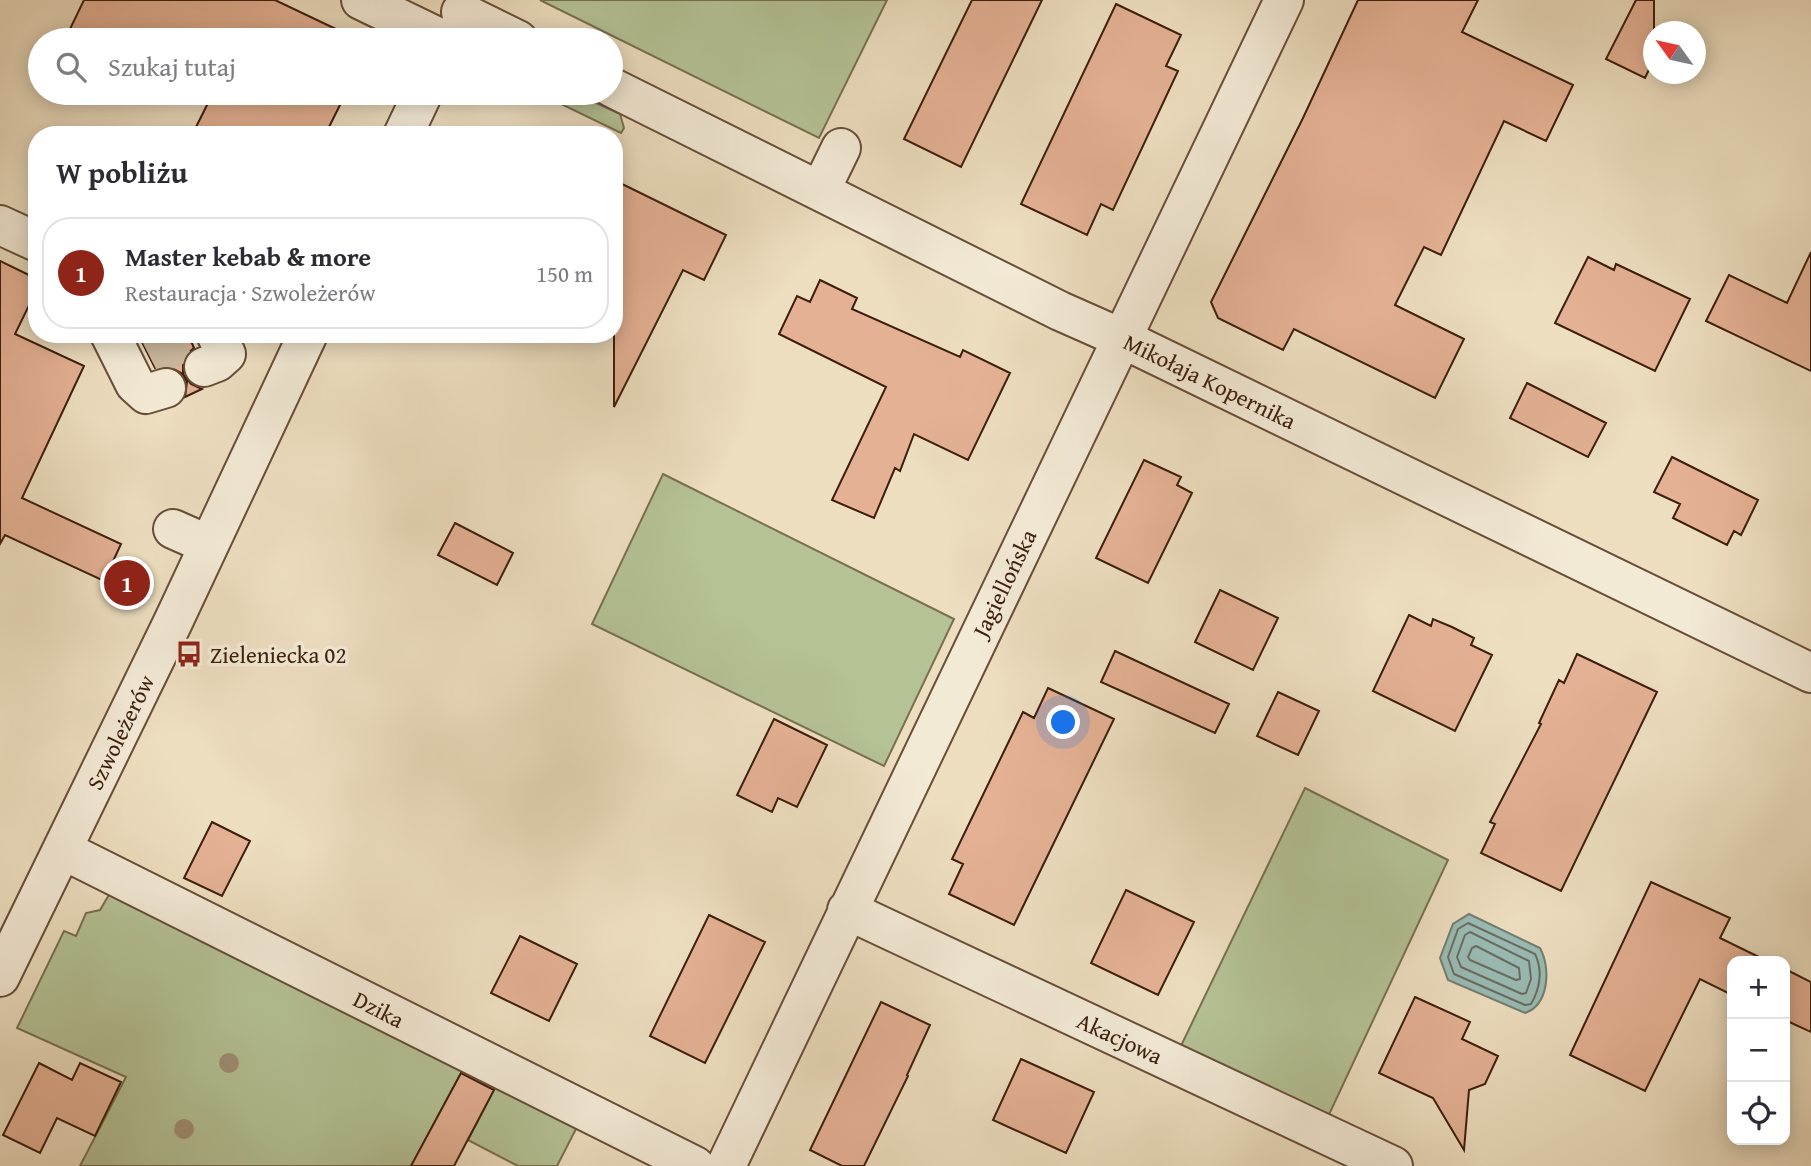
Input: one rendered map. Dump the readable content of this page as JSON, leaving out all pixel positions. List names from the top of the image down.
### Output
{
  "streets": {
    "street": [
      "Mikołaja Kopernika",
      "Jagiellońska",
      "Szwoleżerów",
      "Dzika",
      "Akacjowa"
    ]
  },
  "crossings": [
    ["Mikołaja Kopernika", "Jagiellońska"],
    ["Jagiellońska", "Akacjowa"],
    ["Szwoleżerów", "Dzika"]
  ],
  "places": {
    "bus stop": ["Zieleniecka 02"]
  },
  "north": "top left",
  "page": {
    "search": "Szukaj tutaj",
    "heading": "W pobliżu",
    "list": [
      {
        "mark": "1",
        "name": "Master kebab & more",
        "note": "Restauracja · Szwoleżerów",
        "value": "150 m"
      }
    ],
    "pins": "1",
    "map_buttons": ["+", "−"]
  }
}
